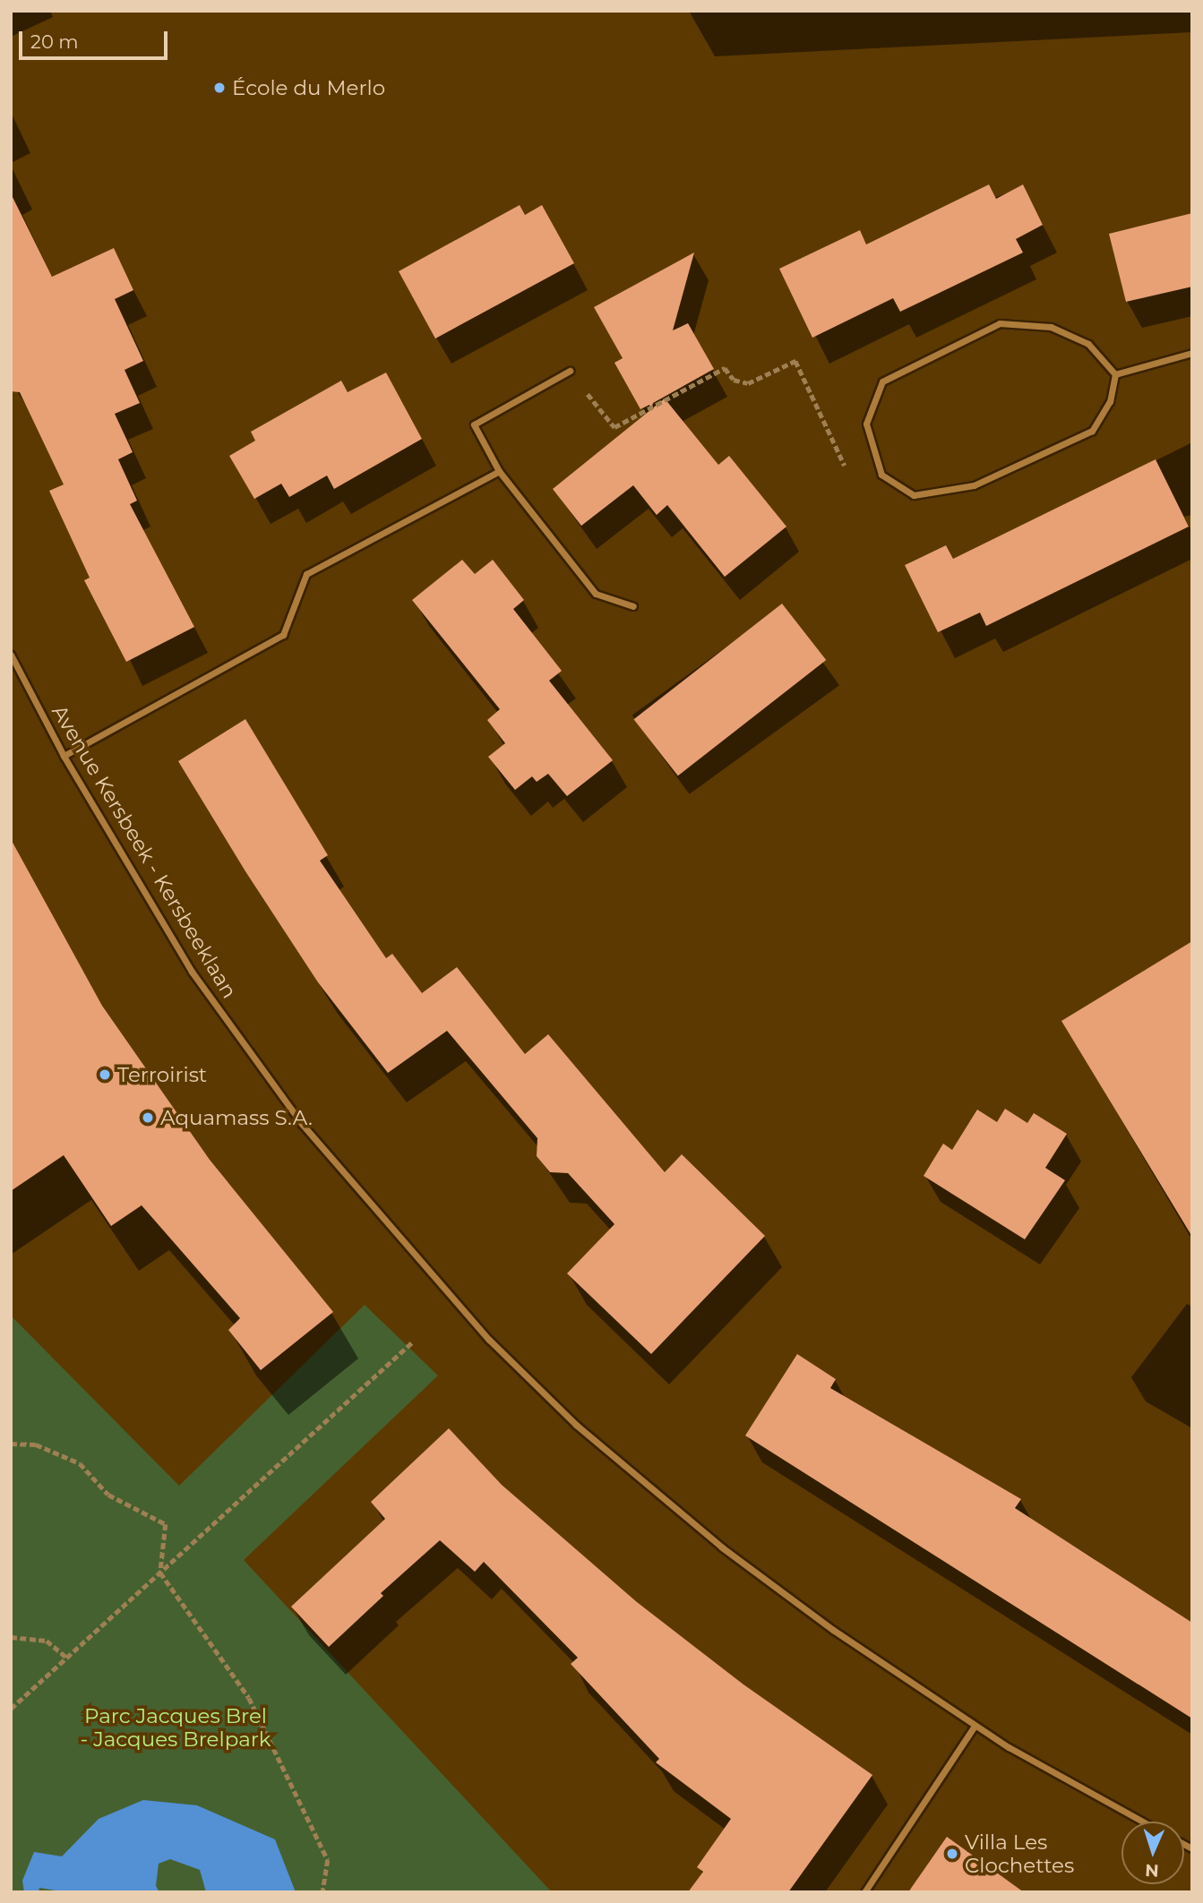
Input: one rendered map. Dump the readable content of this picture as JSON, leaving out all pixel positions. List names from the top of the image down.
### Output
{
  "streets": {
    "street": ["Avenue Kersbeek - Kersbeeklaan"]
  },
  "parks": ["Parc Jacques Brel - Jacques Brelpark"],
  "places": [
    "École du Merlo",
    "Terroirist",
    "Aquamass S.A.",
    "Villa Les Clochettes"
  ],
  "scale_bar": "20 m",
  "north": "bottom"
}
